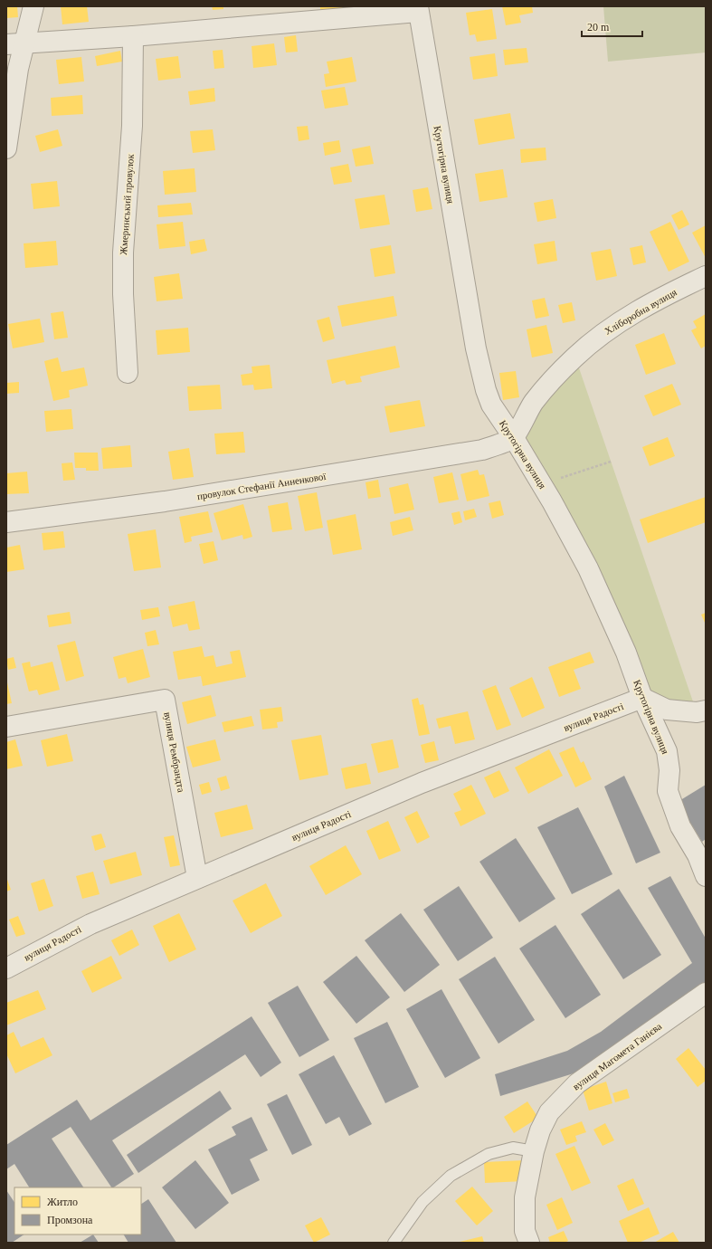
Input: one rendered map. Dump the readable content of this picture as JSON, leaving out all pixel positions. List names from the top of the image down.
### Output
{
  "streets": {
    "street": [
      "Крутогірна вулиця",
      "Жмеринський провулок",
      "Хліборобна вулиця",
      "провулок Стефанії Анненкової",
      "вулиця Радості",
      "вулиця Рембрандта",
      "вулиця Магомета Ганієва"
    ]
  },
  "crossings": [
    ["Крутогірна вулиця", "Хліборобна вулиця"],
    ["Крутогірна вулиця", "провулок Стефанії Анненкової"],
    ["Крутогірна вулиця", "вулиця Радості"],
    ["Хліборобна вулиця", "провулок Стефанії Анненкової"],
    ["вулиця Радості", "вулиця Рембрандта"]
  ],
  "legend": ["Житло", "Промзона"],
  "scale_bar": "20 m"
}
